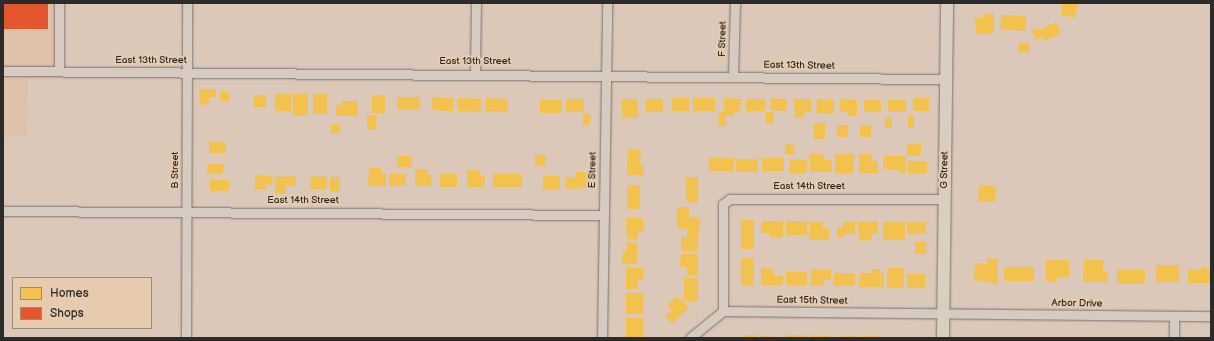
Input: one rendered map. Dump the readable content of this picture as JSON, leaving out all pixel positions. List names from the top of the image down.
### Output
{
  "streets": {
    "main road": ["G Street"],
    "street": [
      "F Street",
      "East 13th Street",
      "B Street",
      "E Street",
      "East 14th Street",
      "East 15th Street",
      "Arbor Drive"
    ]
  },
  "crossings": [
    ["F Street", "East 13th Street"],
    ["East 13th Street", "B Street"],
    ["East 13th Street", "E Street"],
    ["East 13th Street", "G Street"],
    ["B Street", "East 14th Street"],
    ["E Street", "East 14th Street"],
    ["G Street", "East 14th Street"],
    ["G Street", "East 15th Street"],
    ["G Street", "Arbor Drive"],
    ["East 14th Street", "East 15th Street"],
    ["East 15th Street", "Arbor Drive"]
  ],
  "legend": ["Homes", "Shops"]
}
